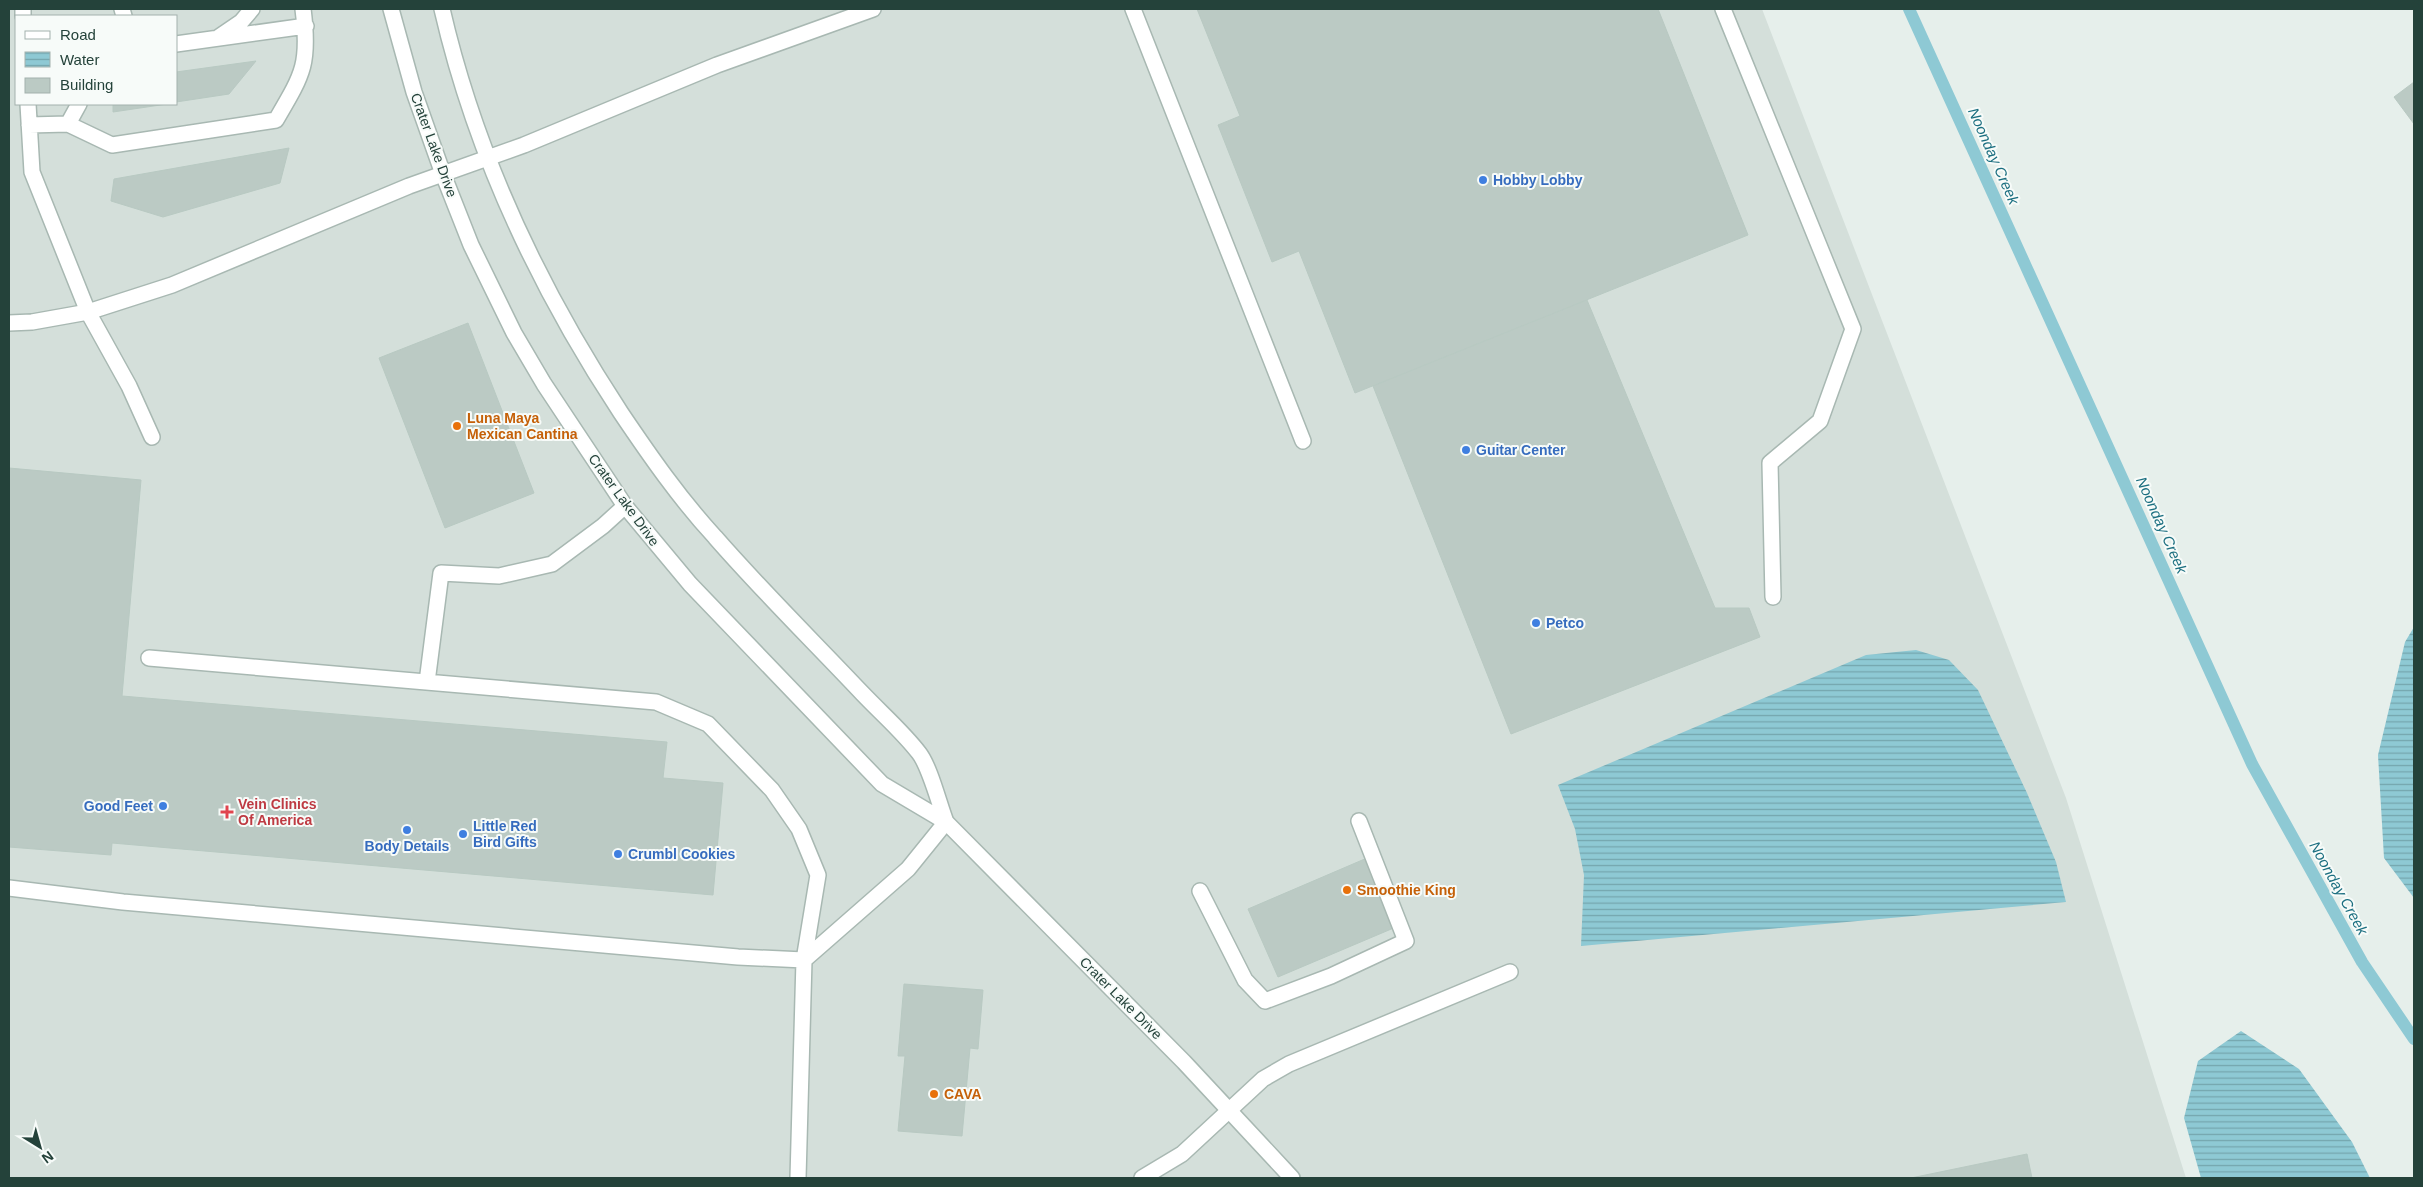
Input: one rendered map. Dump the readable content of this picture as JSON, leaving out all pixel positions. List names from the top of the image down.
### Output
{
  "streets": {
    "street": ["Crater Lake Drive"]
  },
  "water": ["Noonday Creek"],
  "places": {
    "other": [
      "Hobby Lobby",
      "Luna Maya Mexican Cantina",
      "Guitar Center",
      "Petco",
      "Good Feet",
      "Body Details",
      "Little Red Bird Gifts",
      "Crumbl Cookies",
      "Smoothie King",
      "CAVA"
    ],
    "health": ["Vein Clinics Of America"]
  },
  "legend": ["Road", "Water", "Building"],
  "north": "bottom right"
}
